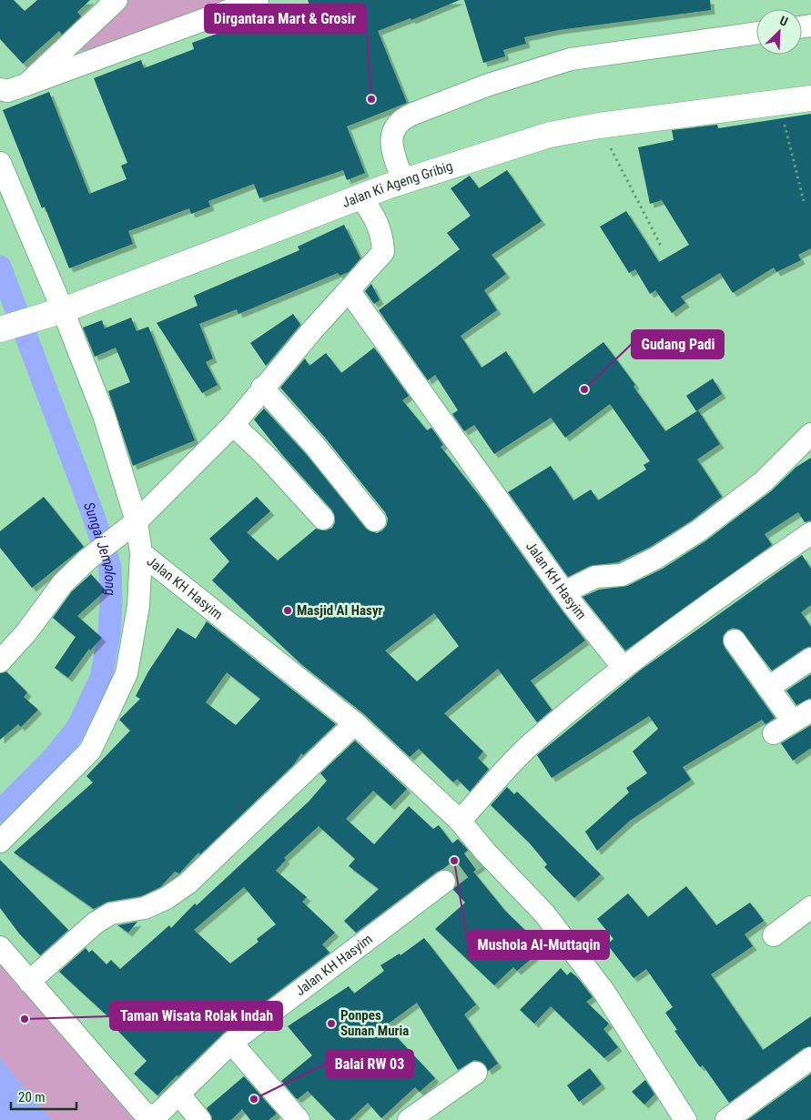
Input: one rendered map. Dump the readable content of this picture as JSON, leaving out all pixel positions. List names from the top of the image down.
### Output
{
  "streets": {
    "main road": ["Jalan Ki Ageng Gribig"],
    "street": ["Jalan KH Hasyim"]
  },
  "crossings": [
    ["Jalan Ki Ageng Gribig", "Jalan KH Hasyim"]
  ],
  "water": ["Sungai Jemplong"],
  "places": [
    "Dirgantara Mart & Grosir",
    "Gudang Padi",
    "Masjid Al Hasyr",
    "Mushola Al-Muttaqin",
    "Taman Wisata Rolak Indah",
    "Ponpes Sunan Muria",
    "Balai RW 03"
  ],
  "scale_bar": "20 m",
  "north": "top right"
}
